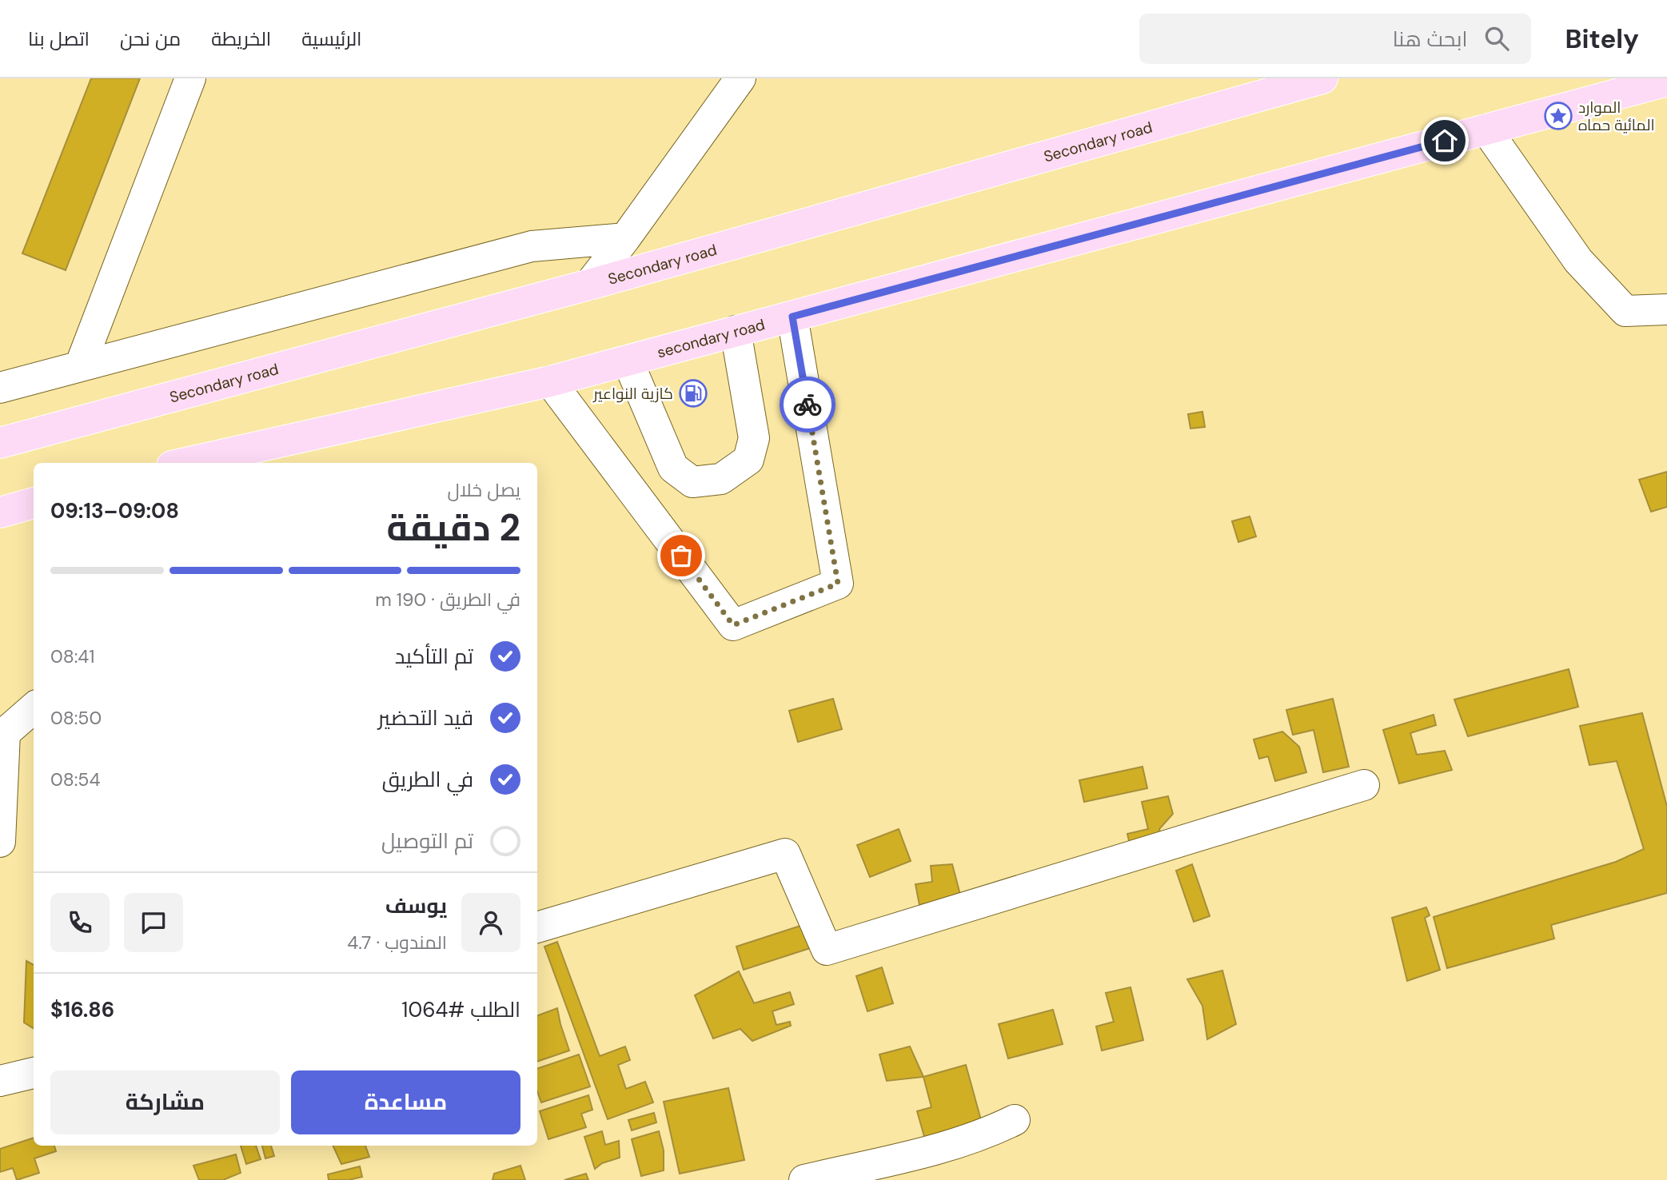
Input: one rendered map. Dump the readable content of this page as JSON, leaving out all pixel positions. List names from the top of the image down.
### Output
{
  "streets": {
    "main road": ["Secondary road", "secondary road"]
  },
  "places": {
    "place": ["الموارد المائية حماه"],
    "fuel station": ["كازية النواعير"]
  },
  "page": {
    "header": "Bitely",
    "search": "ابحث هنا",
    "nav": [
      "الرئيسية",
      "الخريطة",
      "من نحن",
      "اتصل بنا"
    ],
    "heading": ["2 دقيقة", "يصل خلال", "09:08–09:13"],
    "panel": [
      "يوسف",
      "المندوب · 4.7",
      "الطلب #1064",
      "$16.86"
    ],
    "bar": "في الطريق · 190 m",
    "list": [
      ["تم التأكيد", "08:41"],
      ["قيد التحضير", "08:50"],
      ["في الطريق", "08:54"],
      "تم التوصيل"
    ],
    "buttons": ["مساعدة", "مشاركة"]
  }
}
